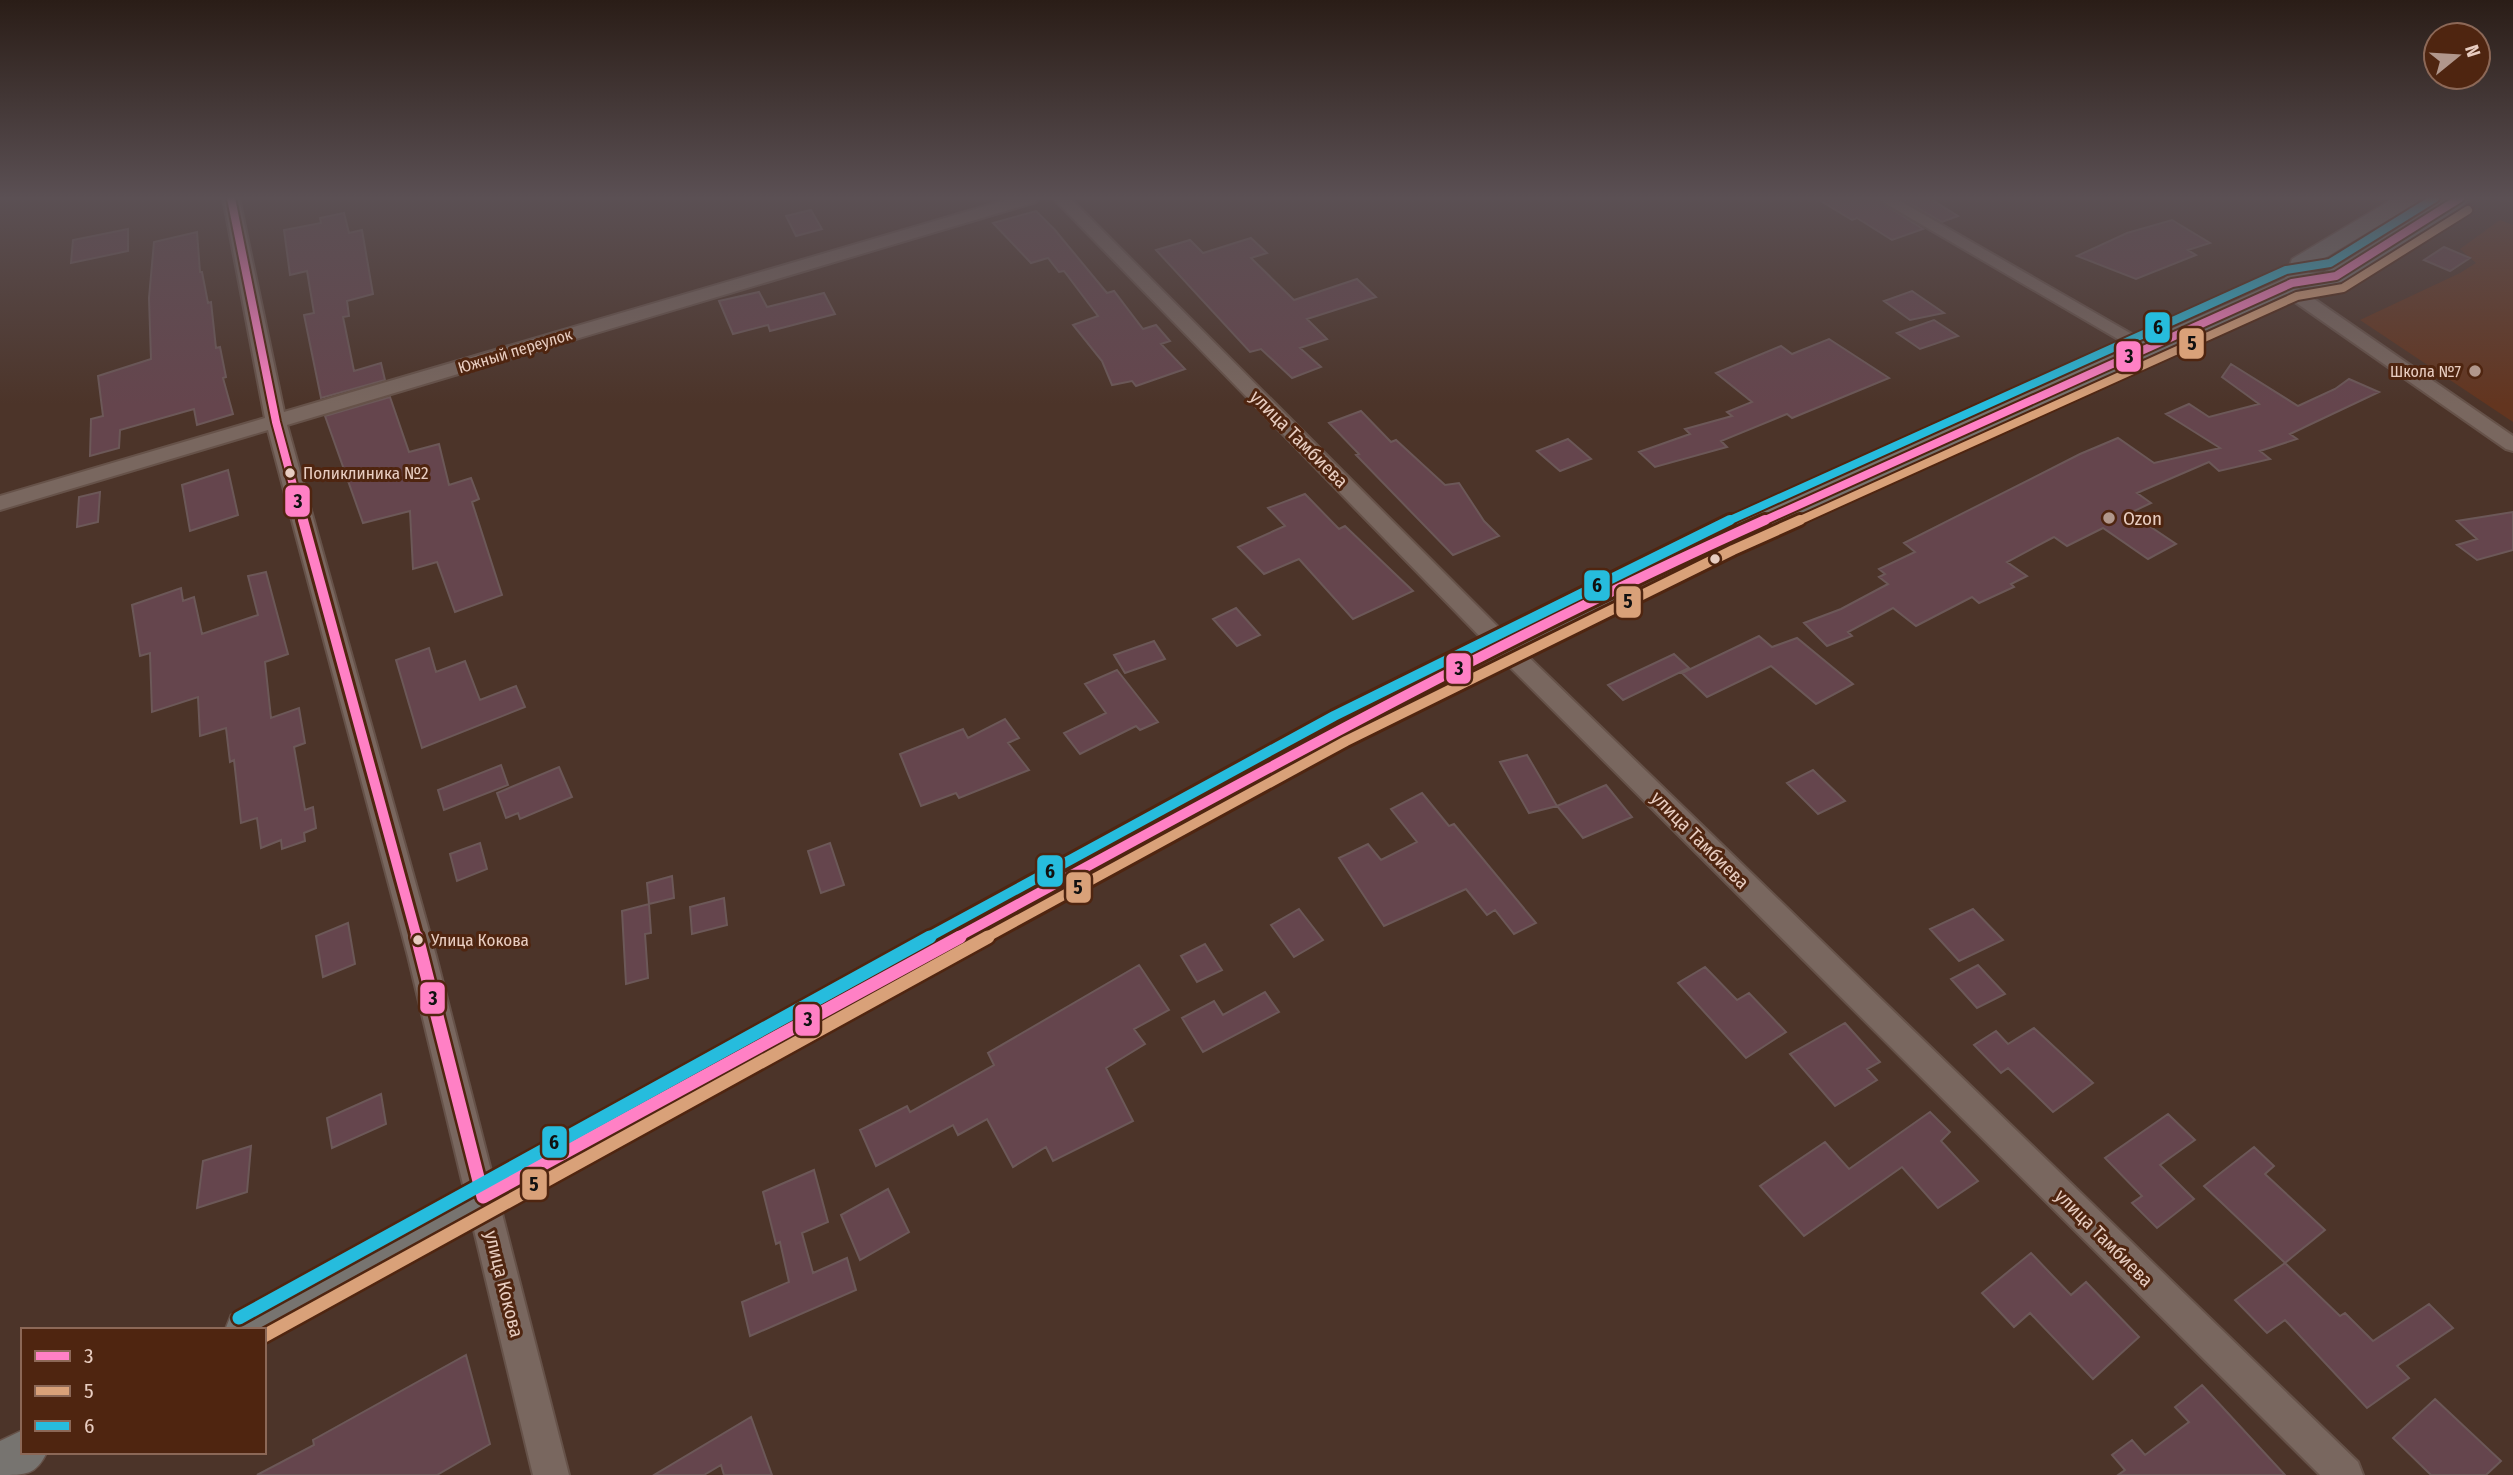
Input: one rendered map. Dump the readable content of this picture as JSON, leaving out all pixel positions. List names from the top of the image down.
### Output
{
  "streets": {
    "street": ["Южный переулок", "улица Тамбиева", "улица Кокова"]
  },
  "crossings": [
    ["Южный переулок", "улица Кокова"]
  ],
  "places": [
    "Школа №7",
    "Поликлиника №2",
    "Ozon",
    "Улица Кокова"
  ],
  "lines": ["transit line 3", "transit line 5", "transit line 6"],
  "legend": ["3", "5", "6"],
  "north": "right"
}
